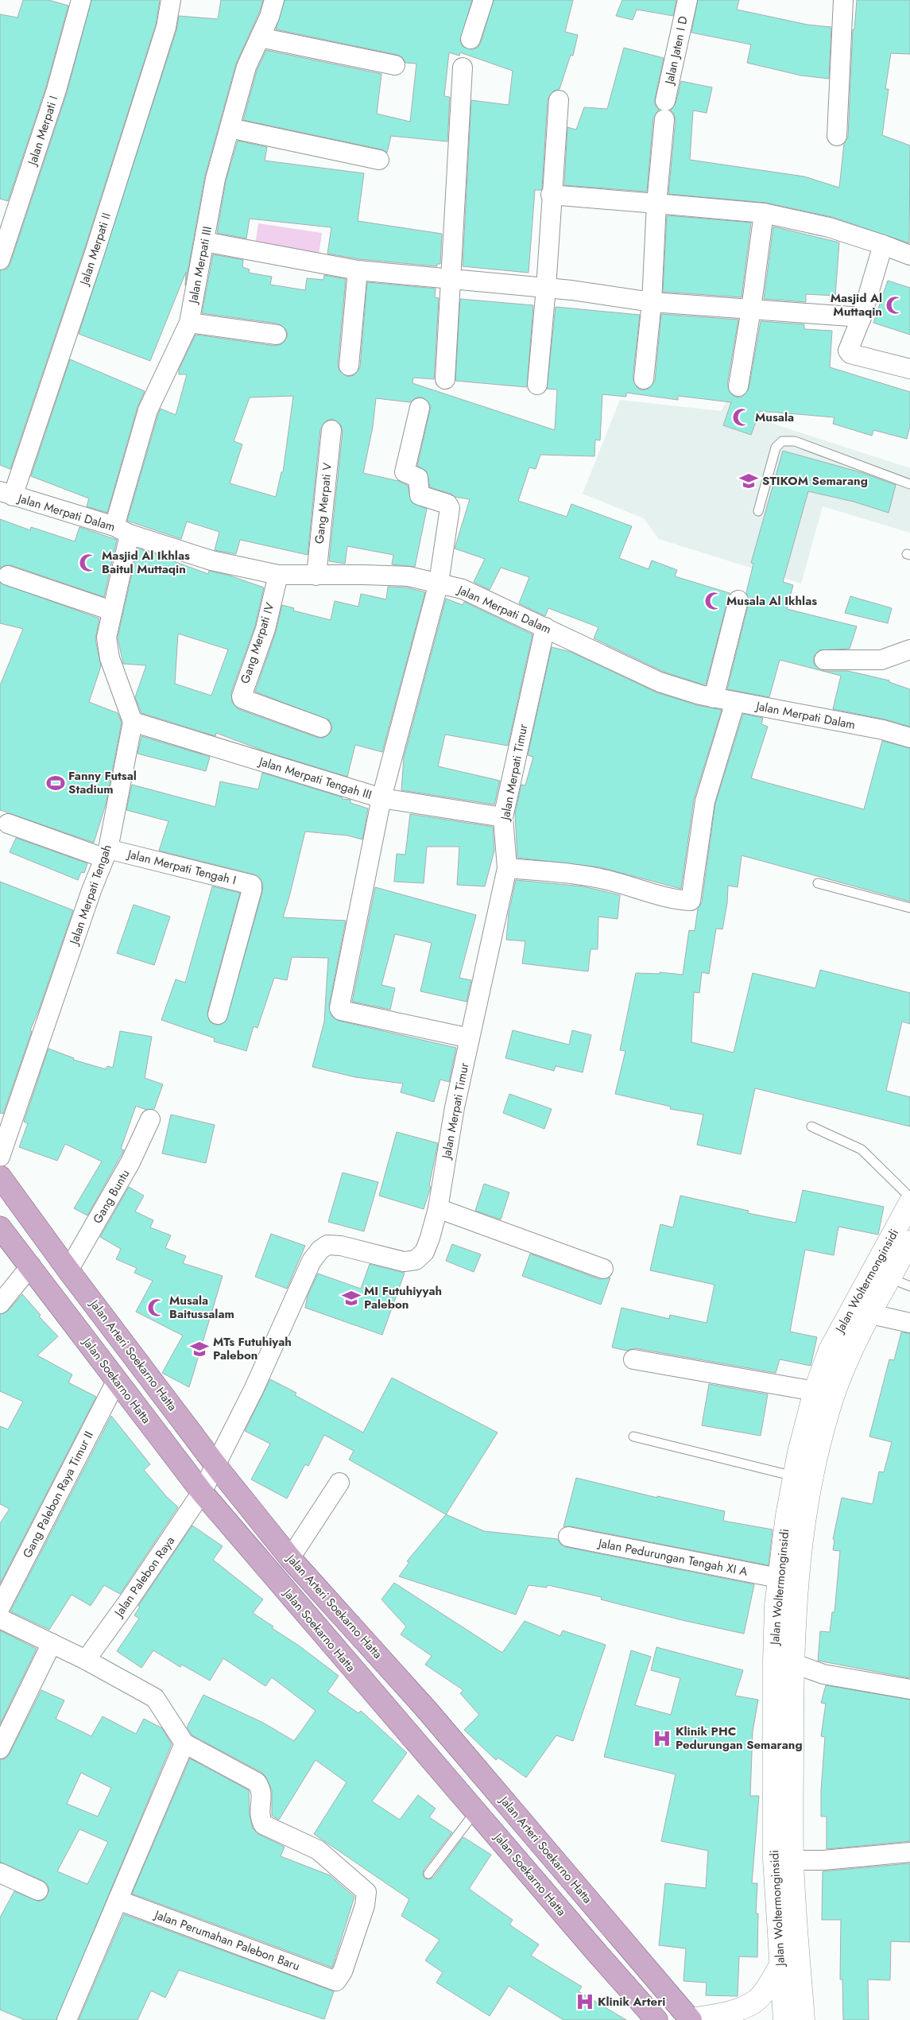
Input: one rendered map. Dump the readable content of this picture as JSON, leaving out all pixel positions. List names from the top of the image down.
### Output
{
  "streets": {
    "main road": ["Jalan Woltermonginsidi", "Jalan Arteri Soekarno Hatta", "Jalan Soekarno Hatta"],
    "street": [
      "Jalan Jaten I D",
      "Jalan Merpati I",
      "Jalan Merpati II",
      "Jalan Merpati III",
      "Gang Merpati V",
      "Jalan Merpati Dalam",
      "Gang Merpati IV",
      "Jalan Merpati Timur",
      "Jalan Merpati Tengah III",
      "Jalan Merpati Tengah I",
      "Jalan Merpati Tengah",
      "Gang Buntu",
      "Gang Palebon Raya Timur II",
      "Jalan Pedurungan Tengah XI A",
      "Jalan Palebon Raya",
      "Jalan Perumahan Palebon Baru"
    ]
  },
  "crossings": [
    ["Jalan Merpati II", "Jalan Merpati Dalam"],
    ["Jalan Merpati III", "Jalan Merpati Dalam"],
    ["Gang Merpati V", "Jalan Merpati Dalam"],
    ["Jalan Merpati Dalam", "Gang Merpati IV"],
    ["Jalan Merpati Dalam", "Jalan Merpati Timur"],
    ["Jalan Merpati Timur", "Jalan Merpati Tengah III"],
    ["Jalan Merpati Timur", "Jalan Arteri Soekarno Hatta"],
    ["Jalan Merpati Timur", "Jalan Palebon Raya"],
    ["Jalan Merpati Tengah III", "Jalan Merpati Tengah"],
    ["Jalan Merpati Tengah I", "Jalan Merpati Tengah"],
    ["Gang Buntu", "Jalan Arteri Soekarno Hatta"],
    ["Jalan Woltermonginsidi", "Jalan Pedurungan Tengah XI A"],
    ["Jalan Arteri Soekarno Hatta", "Jalan Palebon Raya"],
    ["Jalan Soekarno Hatta", "Gang Palebon Raya Timur II"],
    ["Jalan Soekarno Hatta", "Jalan Palebon Raya"]
  ],
  "places": {
    "mosque": [
      "Masjid Al Muttaqin",
      "Musala",
      "Masjid Al Ikhlas Baitul Muttaqin",
      "Musala Al Ikhlas",
      "Musala Baitussalam"
    ],
    "school or university": ["STIKOM Semarang", "MI Futuhiyyah Palebon", "MTs Futuhiyah Palebon"],
    "sports": ["Fanny Futsal Stadium"],
    "hospital": ["Klinik PHC Pedurungan Semarang", "Klinik Arteri"]
  }
}
